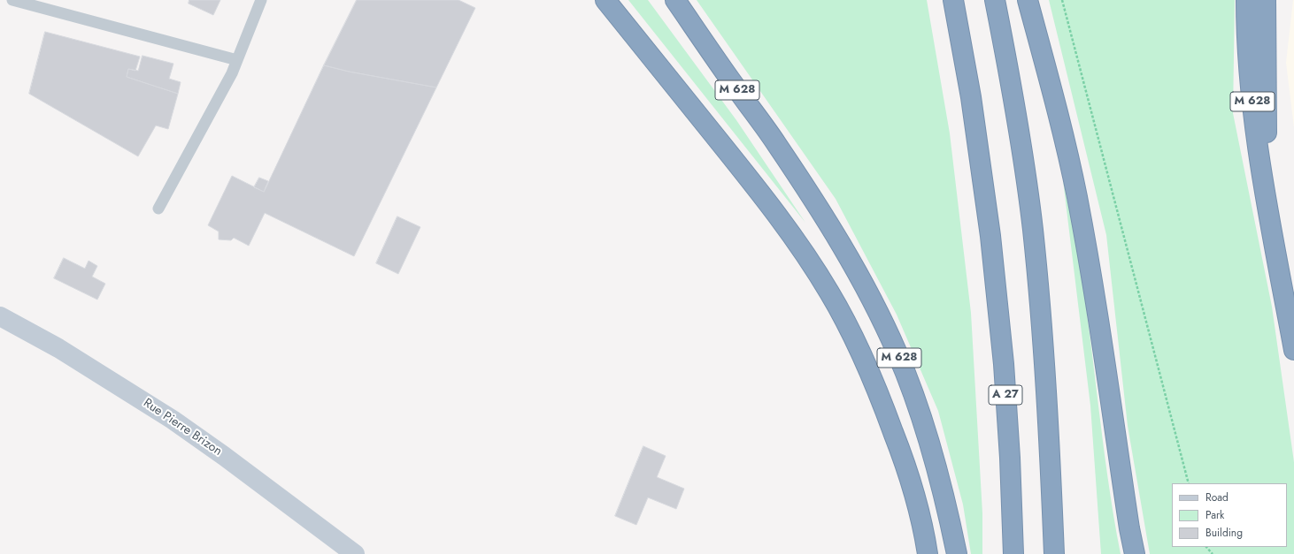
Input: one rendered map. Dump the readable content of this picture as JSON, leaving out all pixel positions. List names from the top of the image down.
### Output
{
  "streets": {
    "highway": ["M 628", "A 27"],
    "main road": ["Rue Pierre Brizon"]
  },
  "legend": ["Road", "Park", "Building"]
}
